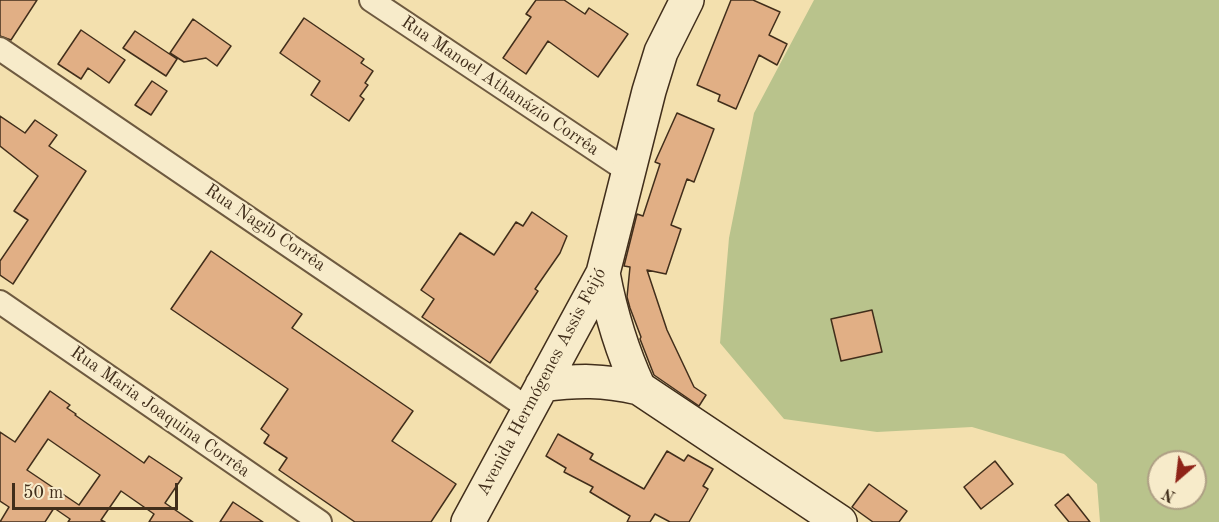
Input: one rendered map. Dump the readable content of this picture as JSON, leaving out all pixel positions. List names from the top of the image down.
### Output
{
  "streets": {
    "main road": ["Avenida Hermógenes Assis Feijó"],
    "street": ["Rua Manoel Athanázio Corrêa", "Rua Nagib Corrêa", "Rua Maria Joaquina Corrêa"]
  },
  "crossings": [
    ["Rua Manoel Athanázio Corrêa", "Avenida Hermógenes Assis Feijó"],
    ["Rua Nagib Corrêa", "Avenida Hermógenes Assis Feijó"]
  ],
  "scale_bar": "50 m",
  "north": "bottom left"
}
